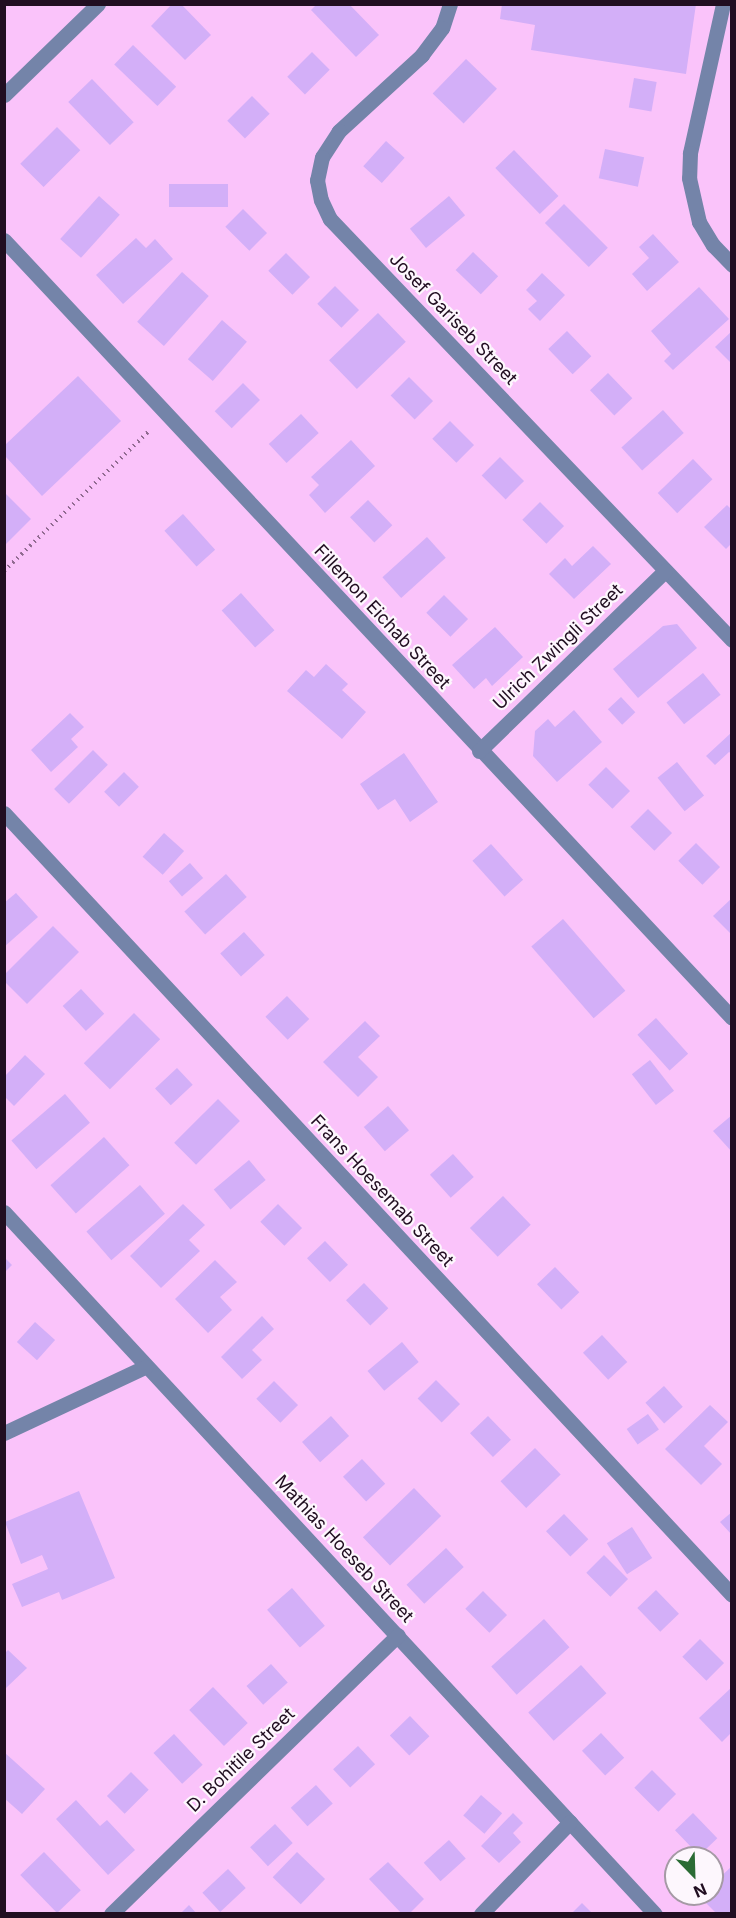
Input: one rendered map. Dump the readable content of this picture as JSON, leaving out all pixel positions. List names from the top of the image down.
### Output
{
  "streets": {
    "street": [
      "Josef Gariseb Street",
      "Fillemon Eichab Street",
      "Ulrich Zwingli Street",
      "Frans Hoesemab Street",
      "Mathias Hoeseb Street",
      "D. Bohitile Street"
    ]
  },
  "crossings": [
    ["Josef Gariseb Street", "Ulrich Zwingli Street"],
    ["Fillemon Eichab Street", "Ulrich Zwingli Street"],
    ["Mathias Hoeseb Street", "D. Bohitile Street"]
  ],
  "north": "bottom right"
}
